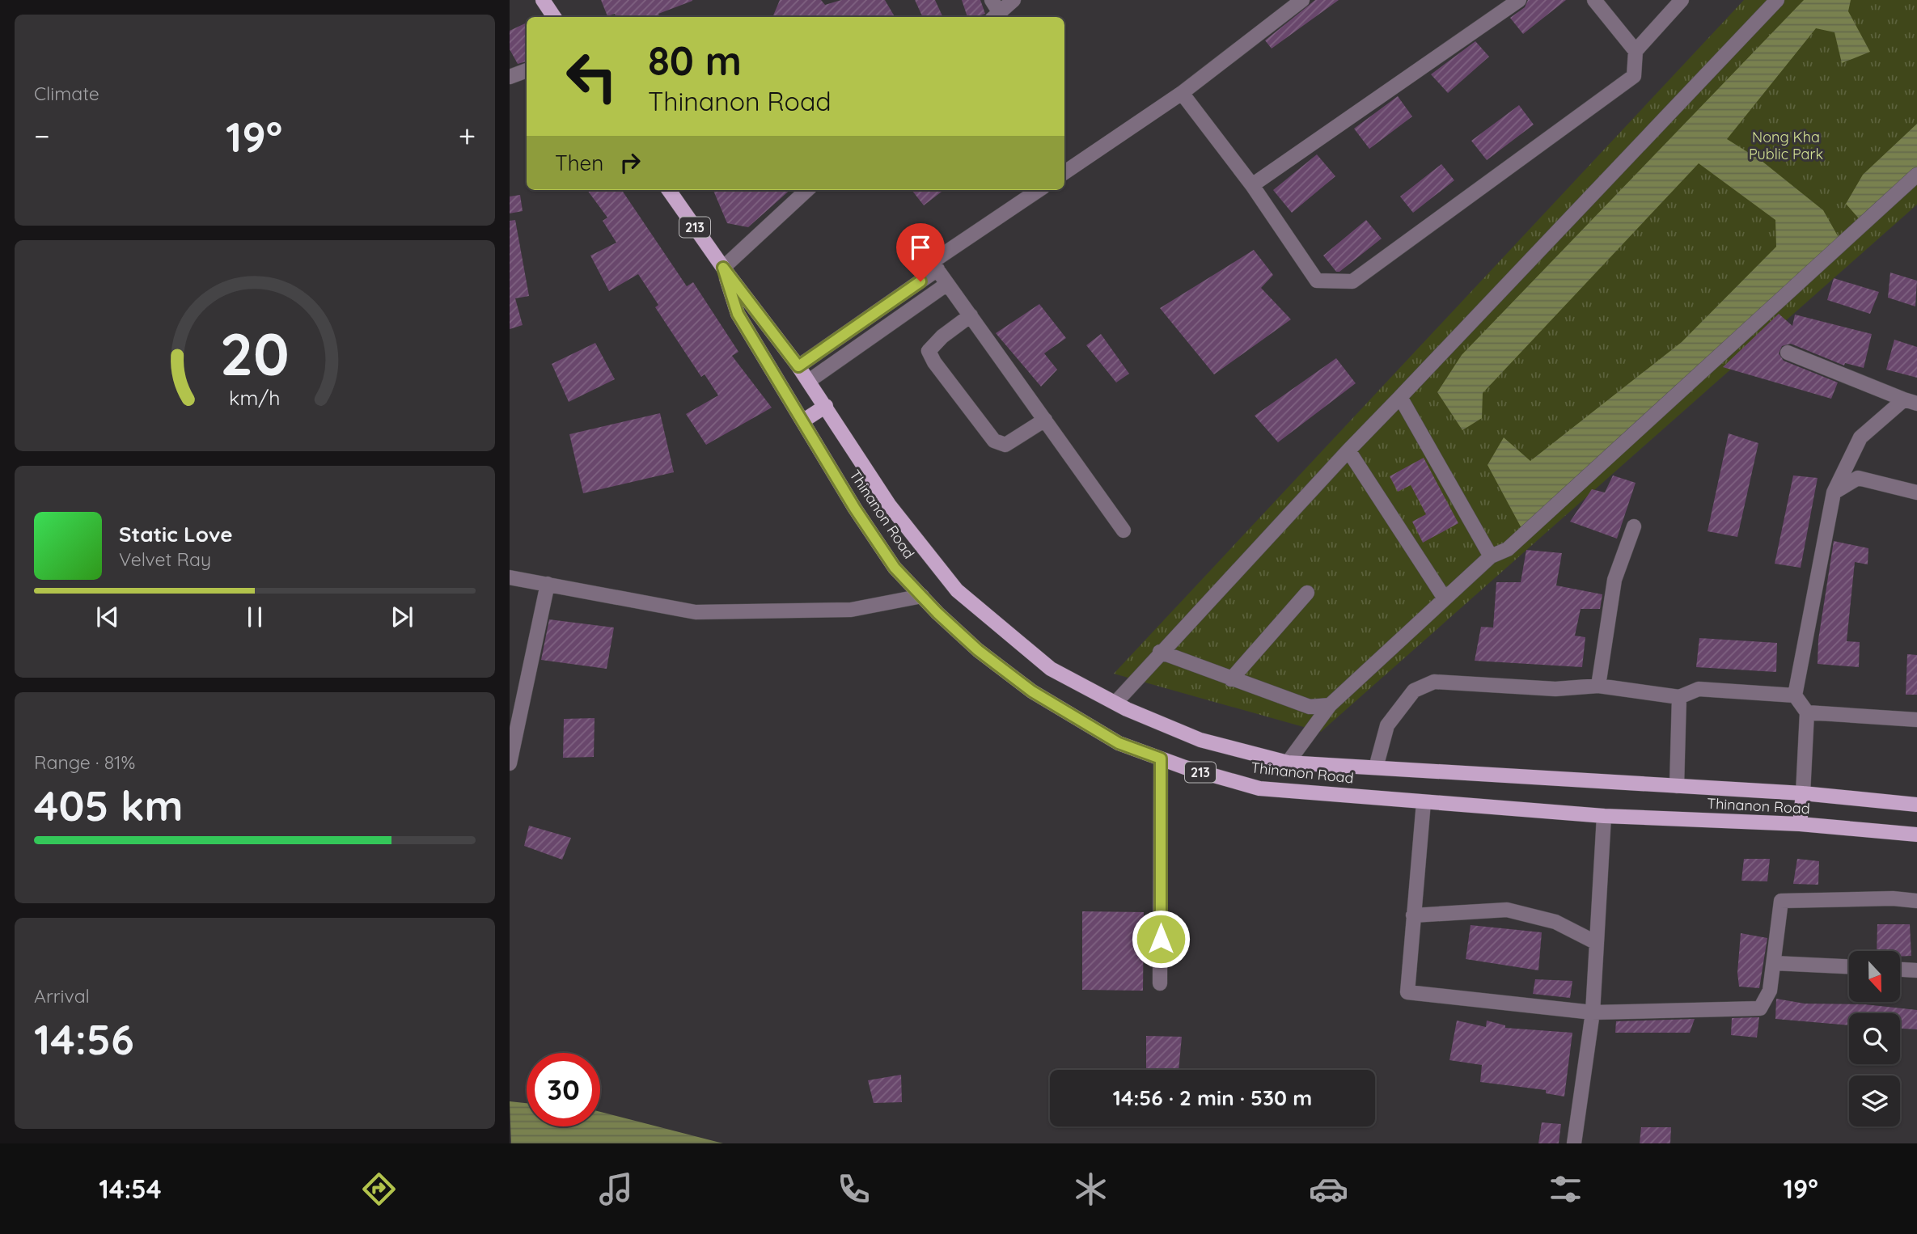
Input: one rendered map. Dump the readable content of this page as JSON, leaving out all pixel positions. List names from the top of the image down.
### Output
{
  "streets": {
    "main road": ["213", "Thinanon Road"]
  },
  "parks": ["Nong Kha Public Park"],
  "north": "bottom",
  "page": {
    "tile": [
      "Climate",
      ["Range · 81%", "405 km"],
      ["Arrival", "14:56"]
    ],
    "turn": ["80 m", "Thinanon Road"],
    "heat": ["−", "19°", "+"],
    "then": "Then",
    "song": ["Static Love", "Velvet Ray"],
    "limit": "30",
    "trip": "14:56 · 2 min · 530 m",
    "tabs": ["14:54", "19°"],
    "gauge": ["20", "km/h"]
  }
}
